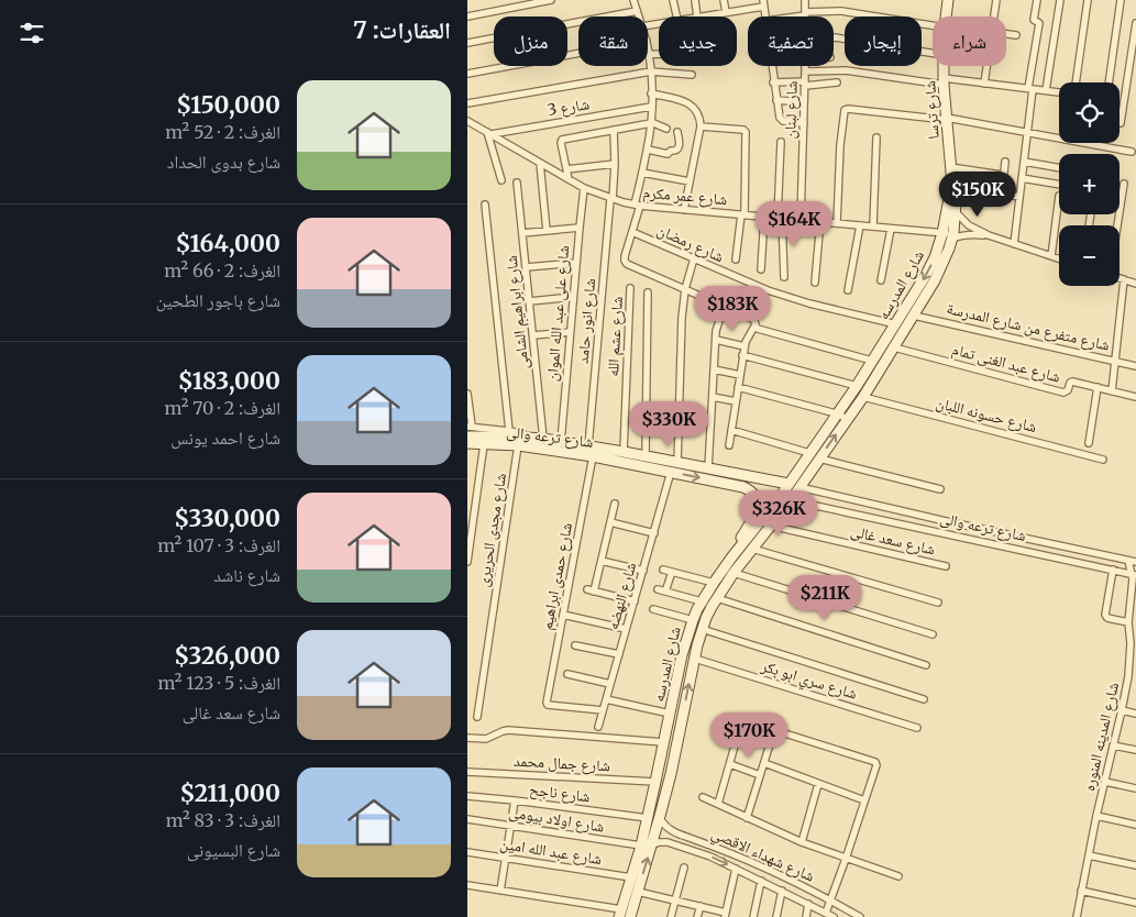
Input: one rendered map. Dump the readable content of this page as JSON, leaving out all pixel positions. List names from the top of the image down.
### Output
{
  "streets": {
    "main road": ["شارع ترسا", "شارع المدرسه", "شارع ترعه والى"],
    "street": [
      "شارع 3",
      "شارع لبنان",
      "شارع عمر مكرم",
      "شارع رمضان",
      "شارع ابراهيم الشامى",
      "شارع على عبد الله الموان",
      "شارع انور حامد",
      "شارع متفرع من شارع المدرسة",
      "شارع عشم الله",
      "شارع عبد الغنى تمام",
      "شارع حسونه اللبان",
      "شارع مجدى الحريرى",
      "شارع سعد غالى",
      "شارع حمدى ابراهيم",
      "شارع النهضه",
      "شارع سري ابو بكر",
      "شارع المدينه المنوره",
      "شارع جمال محمد",
      "شارع ناجح",
      "شارع اولاد بيومى",
      "شارع عبد الله امين",
      "شارع شهداء الاقصي"
    ]
  },
  "crossings": [
    ["شارع 3", "شارع عمر مكرم"],
    ["شارع لبنان", "شارع عمر مكرم"],
    ["شارع ترسا", "شارع المدرسه"],
    ["شارع عمر مكرم", "شارع المدرسه"],
    ["شارع عمر مكرم", "شارع على عبد الله الموان"],
    ["شارع عمر مكرم", "شارع انور حامد"],
    ["شارع رمضان", "شارع المدرسه"],
    ["شارع المدرسه", "شارع متفرع من شارع المدرسة"],
    ["شارع المدرسه", "شارع عبد الغنى تمام"],
    ["شارع المدرسه", "شارع حسونه اللبان"],
    ["شارع المدرسه", "شارع ترعه والى"],
    ["شارع المدرسه", "شارع سعد غالى"],
    ["شارع المدرسه", "شارع سري ابو بكر"],
    ["شارع المدرسه", "شارع جمال محمد"],
    ["شارع المدرسه", "شارع ناجح"],
    ["شارع المدرسه", "شارع اولاد بيومى"],
    ["شارع المدرسه", "شارع عبد الله امين"],
    ["شارع المدرسه", "شارع شهداء الاقصي"],
    ["شارع ابراهيم الشامى", "شارع ترعه والى"],
    ["شارع على عبد الله الموان", "شارع ترعه والى"],
    ["شارع انور حامد", "شارع ترعه والى"],
    ["شارع عشم الله", "شارع ترعه والى"],
    ["شارع ترعه والى", "شارع مجدى الحريرى"],
    ["شارع ترعه والى", "شارع حمدى ابراهيم"],
    ["شارع ترعه والى", "شارع النهضه"],
    ["شارع ترعه والى", "شارع المدينه المنوره"],
    ["شارع حمدى ابراهيم", "شارع النهضه"]
  ],
  "page": {
    "heading": "العقارات: 7",
    "chip": [
      "شراء",
      "إيجار",
      "تصفية",
      "جديد",
      "شقة",
      "منزل"
    ],
    "list": [
      {
        "name": "$150,000",
        "note": "الغرف: 2 · 52 m² · شارع بدوى الحداد"
      },
      {
        "name": "$164,000",
        "note": "الغرف: 2 · 66 m² · شارع باجور الطحين"
      },
      {
        "name": "$183,000",
        "note": "الغرف: 2 · 70 m² · شارع احمد يونس"
      },
      {
        "name": "$330,000",
        "note": "الغرف: 3 · 107 m² · شارع ناشد"
      },
      {
        "name": "$326,000",
        "note": "الغرف: 5 · 123 m² · شارع سعد غالى"
      },
      {
        "name": "$211,000",
        "note": "الغرف: 3 · 83 m² · شارع البسيونى"
      }
    ],
    "map_buttons": ["+", "−"],
    "price": [
      "$150K",
      "$164K",
      "$183K",
      "$330K",
      "$326K",
      "$211K",
      "$170K"
    ]
  }
}
